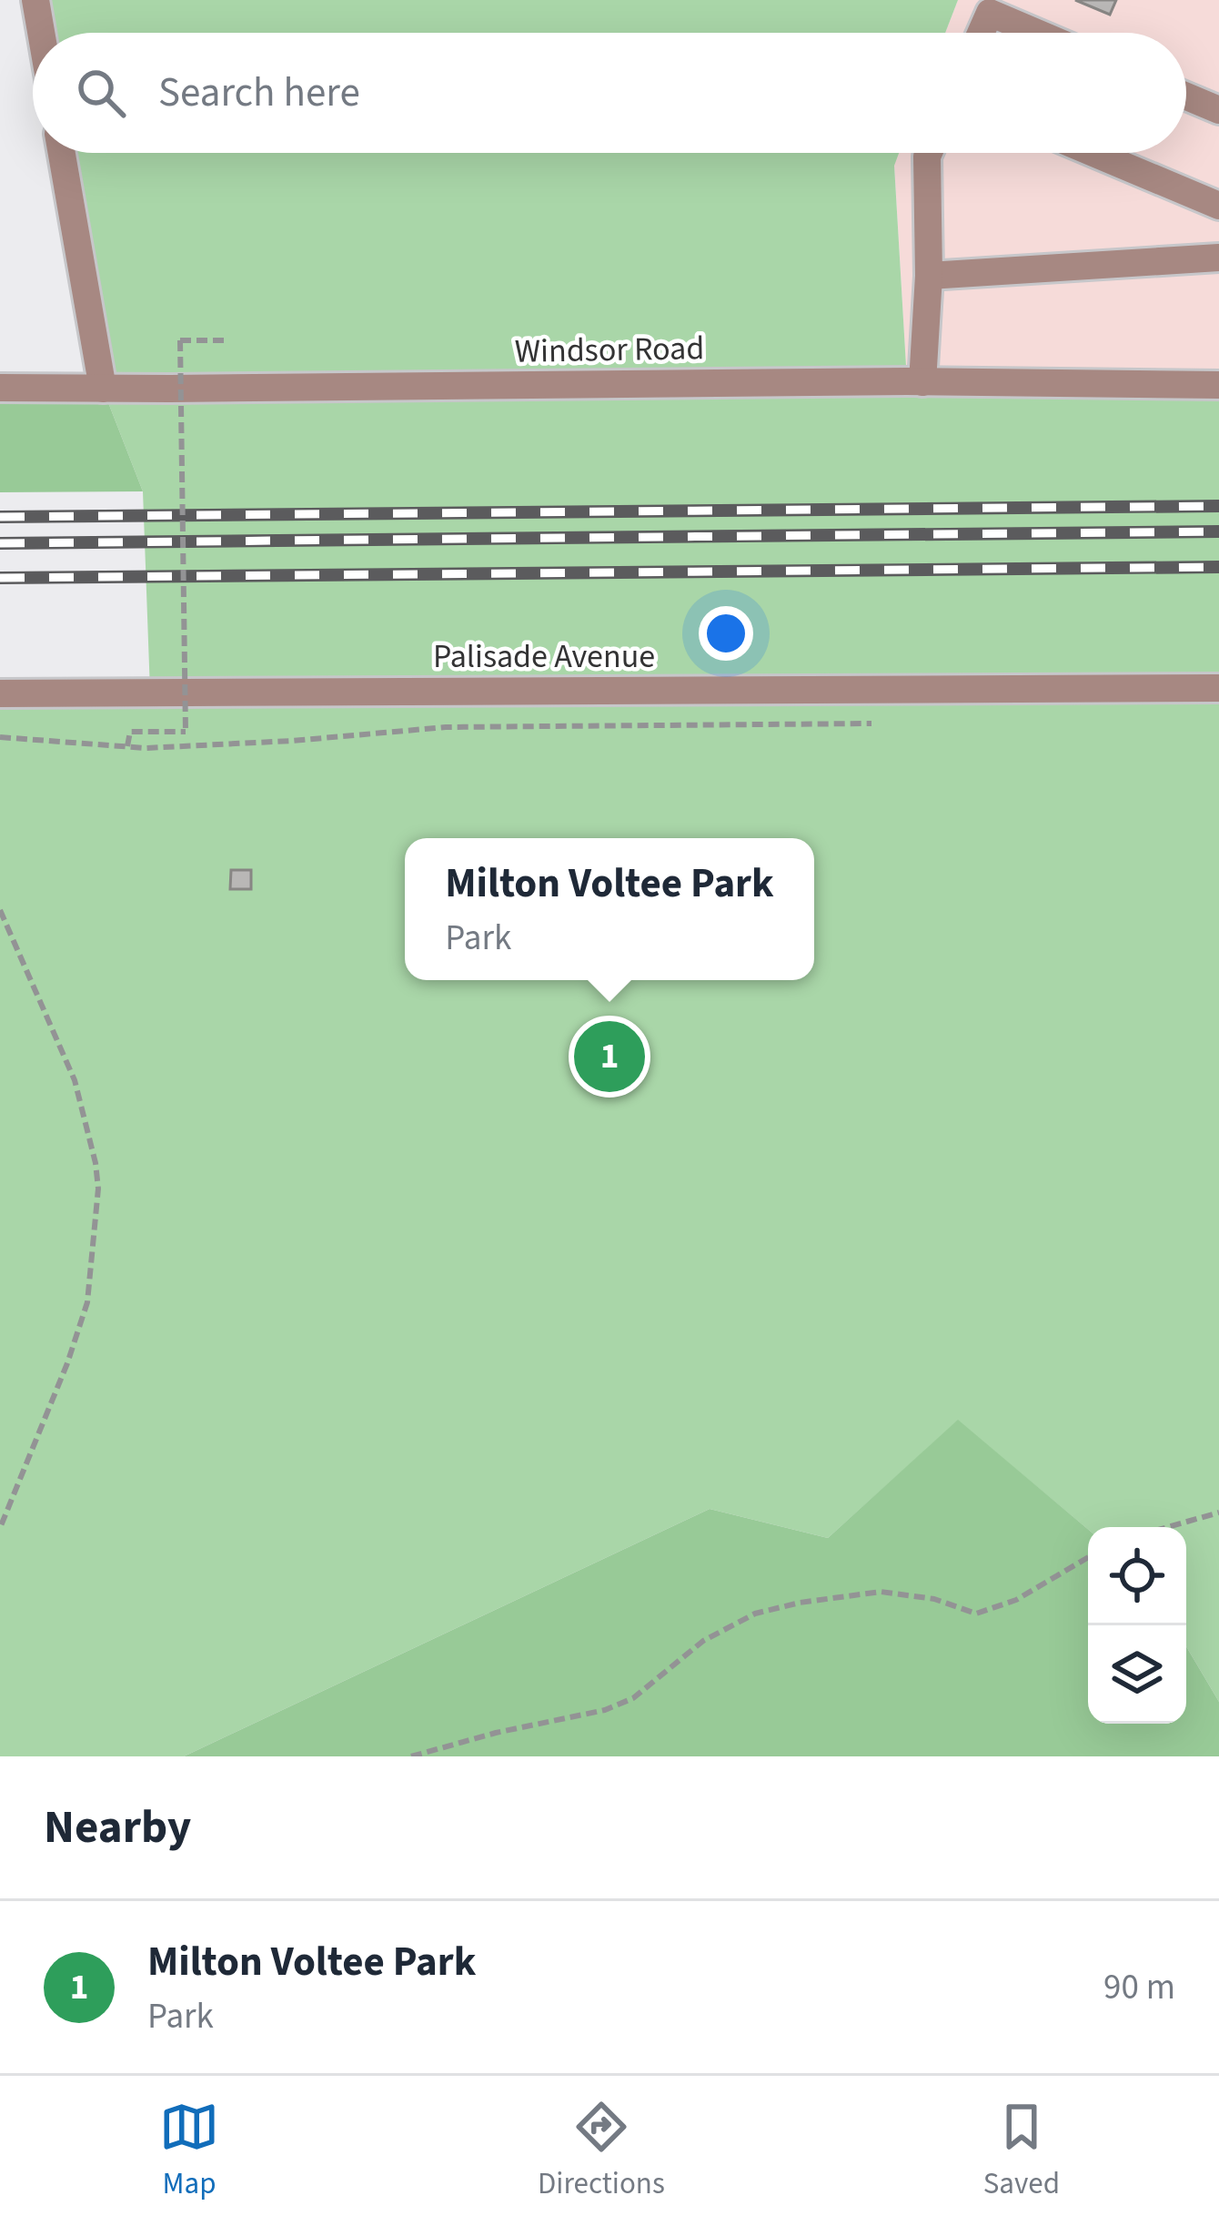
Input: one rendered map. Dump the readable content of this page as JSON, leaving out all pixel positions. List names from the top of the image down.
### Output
{
  "streets": {
    "street": ["Windsor Road", "Palisade Avenue"]
  },
  "page": {
    "search": "Search here",
    "popup": ["Milton Voltee Park", "Park"],
    "pins": "1",
    "heading": "Nearby",
    "list": [
      {
        "mark": "1",
        "name": "Milton Voltee Park",
        "note": "Park",
        "value": "90 m"
      }
    ],
    "nav": ["Map", "Directions", "Saved"]
  }
}
